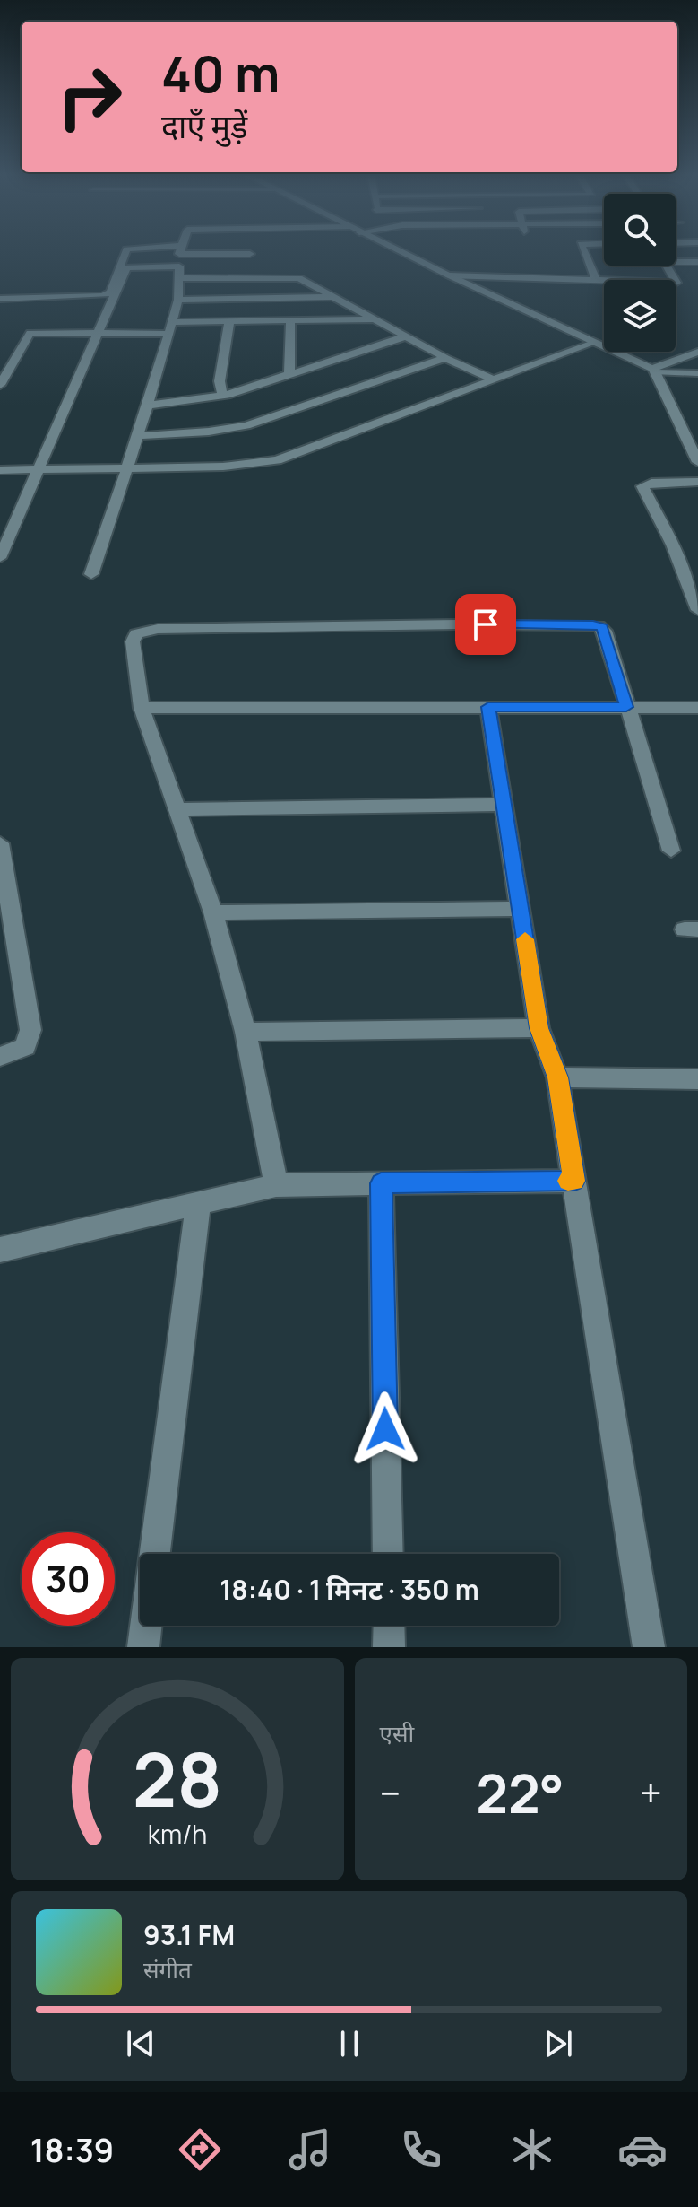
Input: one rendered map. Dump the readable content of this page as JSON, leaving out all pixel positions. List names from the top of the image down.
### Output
{
  "page": {
    "turn": ["40 m", "दाएँ मुड़ें"],
    "limit": "30",
    "trip": "18:40 · 1 मिनट · 350 m",
    "tile": "एसी",
    "heat": ["−", "22°", "+"],
    "song": ["93.1 FM", "संगीत"],
    "tabs": "18:39",
    "gauge": ["28", "km/h"]
  }
}
